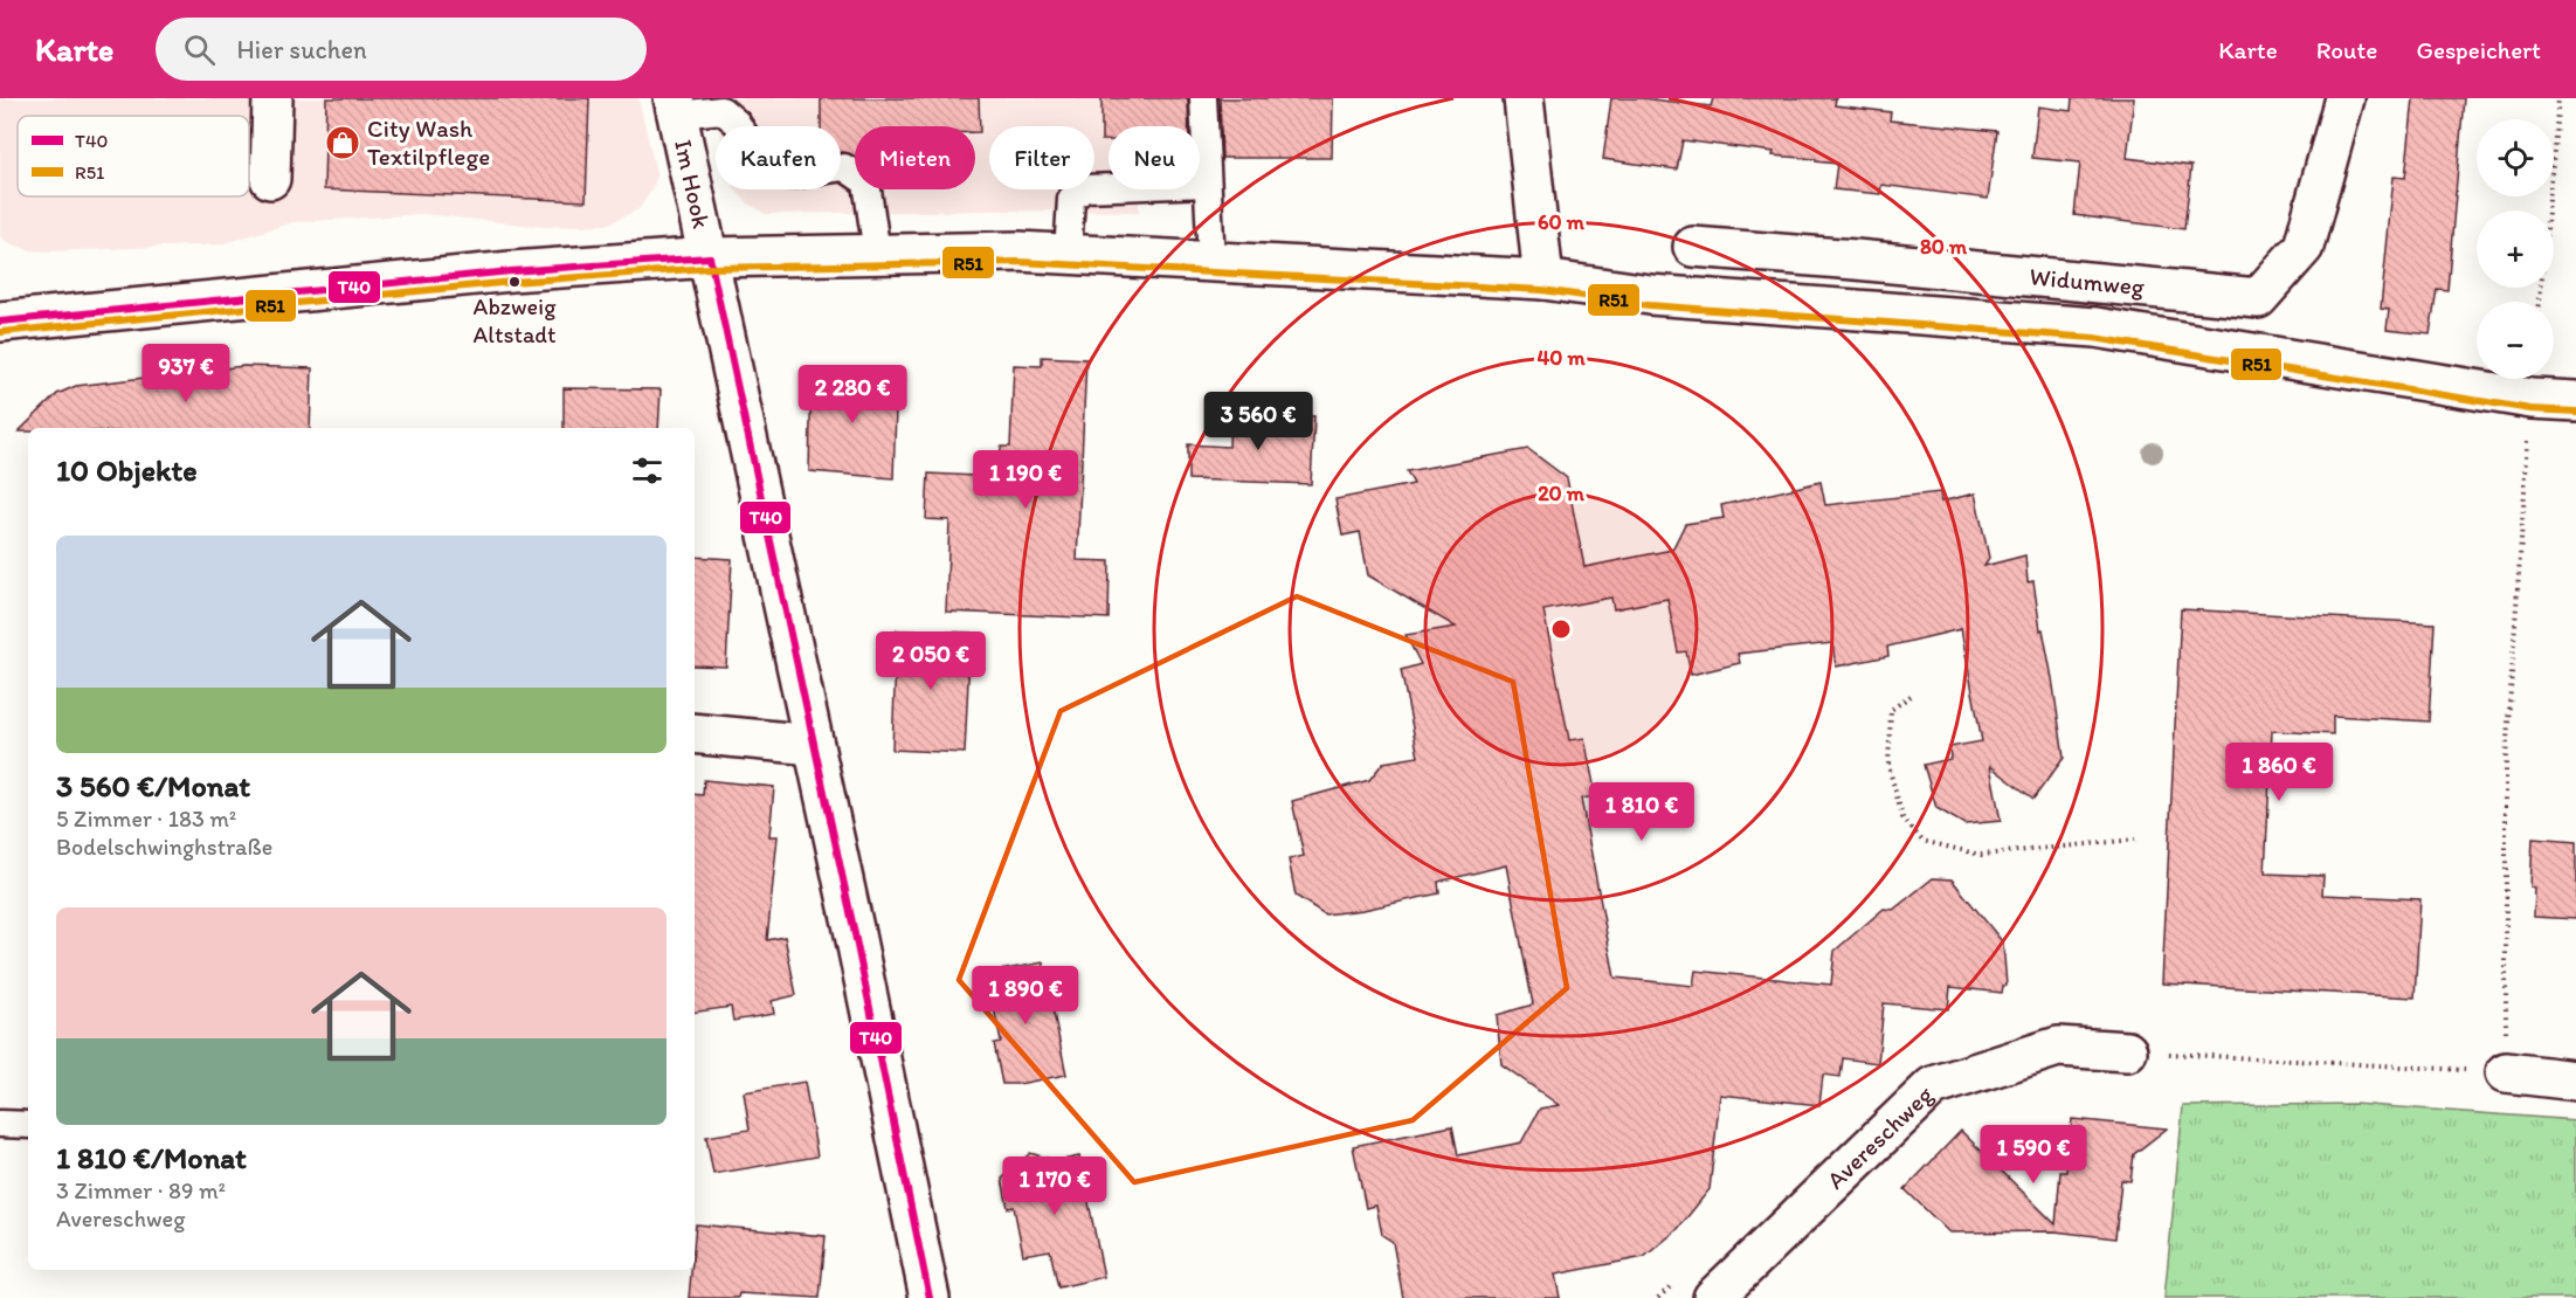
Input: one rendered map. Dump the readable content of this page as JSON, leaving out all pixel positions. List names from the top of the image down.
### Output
{
  "streets": {
    "street": ["Im Hook", "Widumweg", "Avereschweg"]
  },
  "places": {
    "shop": ["City Wash Textilpflege"],
    "other": ["Abzweig Altstadt"]
  },
  "lines": ["transit line T40", "transit line R51"],
  "legend": ["T40", "R51"],
  "page": {
    "header": "Karte",
    "search": "Hier suchen",
    "nav": ["Karte", "Route", "Gespeichert"],
    "map_buttons": ["+", "−"],
    "chip": [
      "Kaufen",
      "Mieten",
      "Filter",
      "Neu"
    ],
    "price": [
      "937 €",
      "2 280 €",
      "3 560 €",
      "1 190 €",
      "2 050 €",
      "1 860 €",
      "1 810 €",
      "1 890 €",
      "1 590 €",
      "1 170 €"
    ],
    "heading": "10 Objekte",
    "list": [
      {
        "name": "3 560 €/Monat",
        "note": "5 Zimmer · 183 m² · Bodelschwinghstraße"
      },
      {
        "name": "1 810 €/Monat",
        "note": "3 Zimmer · 89 m² · Avereschweg"
      }
    ]
  },
  "rings": [
    "60 m",
    "80 m",
    "40 m",
    "20 m"
  ]
}
